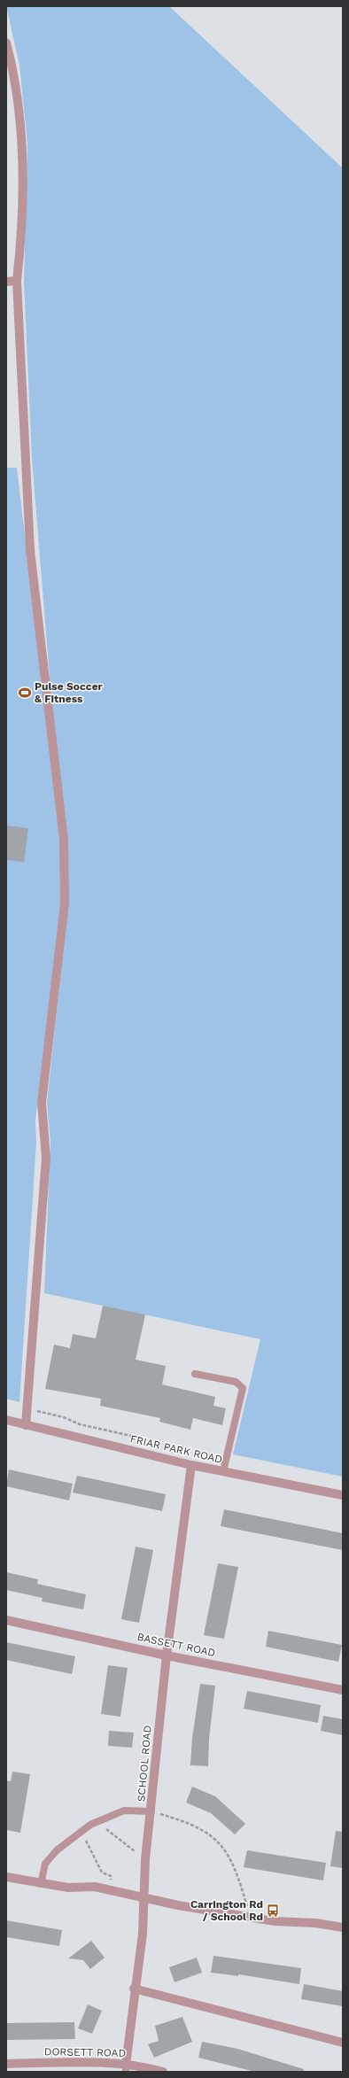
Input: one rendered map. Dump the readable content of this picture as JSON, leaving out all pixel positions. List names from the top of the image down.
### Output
{
  "streets": {
    "street": [
      "FRIAR PARK ROAD",
      "BASSETT ROAD",
      "SCHOOL ROAD",
      "DORSETT ROAD"
    ]
  },
  "crossings": [
    ["FRIAR PARK ROAD", "SCHOOL ROAD"],
    ["BASSETT ROAD", "SCHOOL ROAD"],
    ["SCHOOL ROAD", "DORSETT ROAD"]
  ],
  "places": {
    "sports": ["Pulse Soccer & Fitness"],
    "bus stop": ["Carrington Rd / School Rd"]
  }
}
